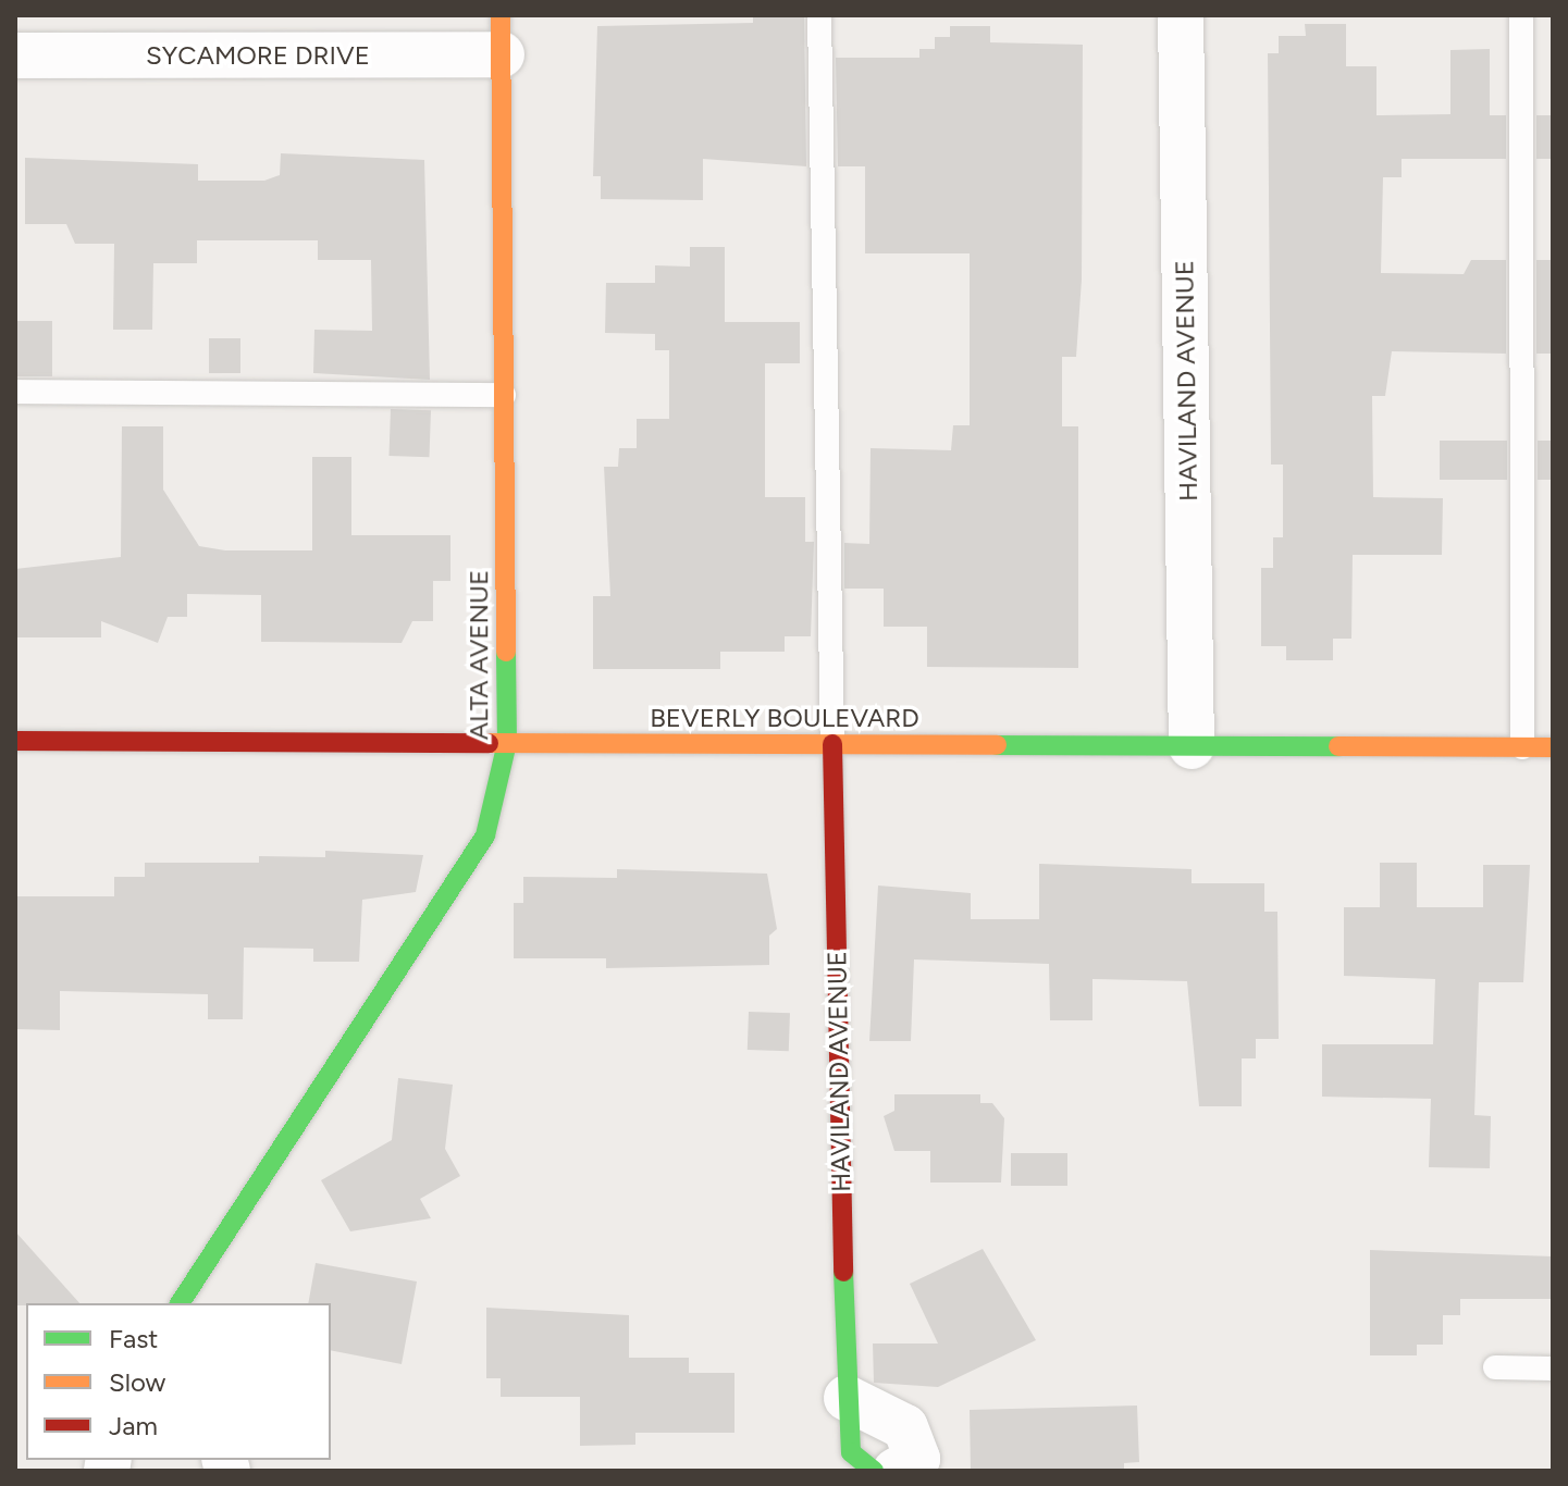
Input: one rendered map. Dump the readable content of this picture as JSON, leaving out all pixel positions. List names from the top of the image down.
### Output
{
  "streets": {
    "street": [
      "SYCAMORE DRIVE",
      "HAVILAND AVENUE",
      "ALTA AVENUE",
      "BEVERLY BOULEVARD"
    ]
  },
  "crossings": [
    ["SYCAMORE DRIVE", "ALTA AVENUE"],
    ["HAVILAND AVENUE", "BEVERLY BOULEVARD"],
    ["ALTA AVENUE", "BEVERLY BOULEVARD"]
  ],
  "legend": ["Fast", "Slow", "Jam"]
}
